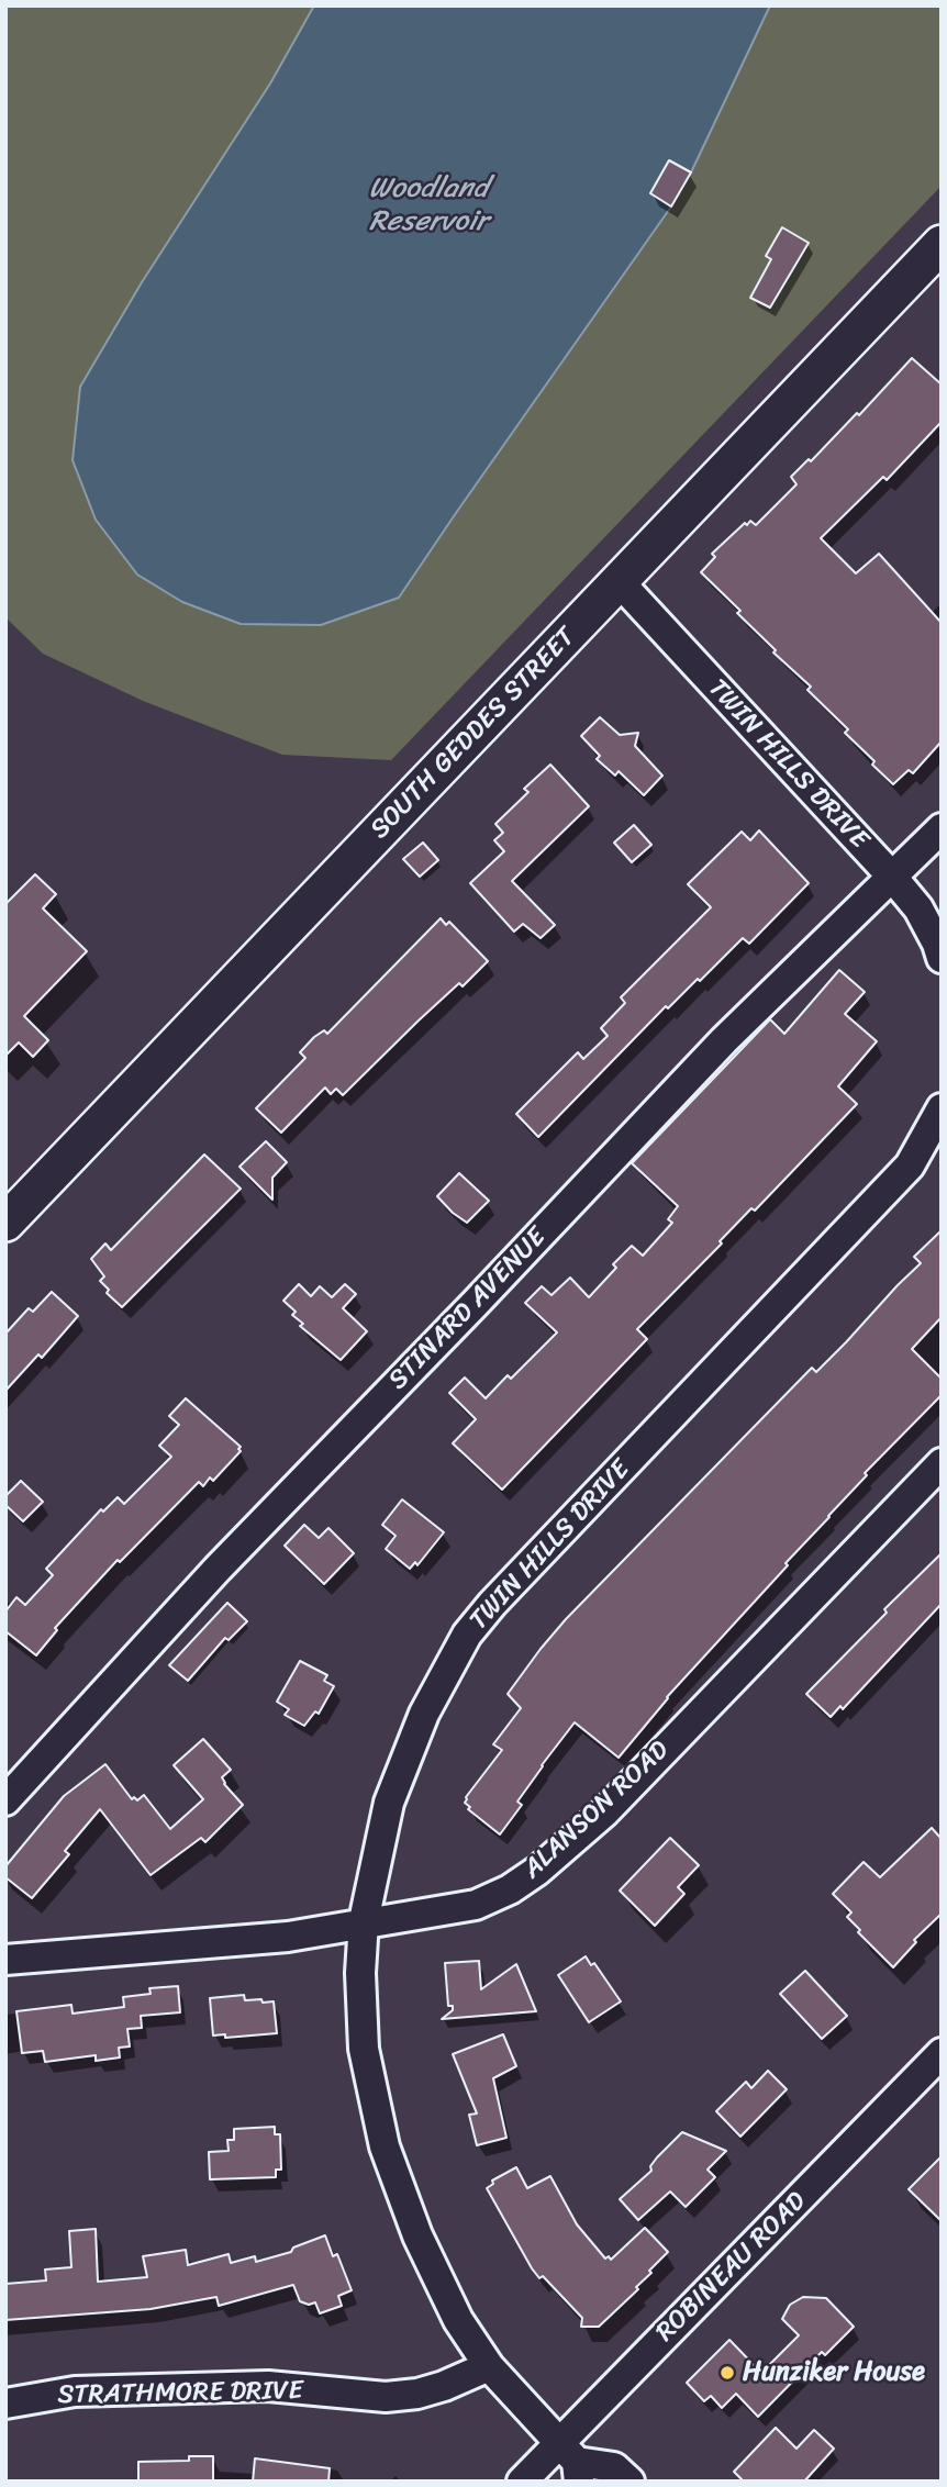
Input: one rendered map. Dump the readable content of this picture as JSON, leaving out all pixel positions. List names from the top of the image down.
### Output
{
  "streets": {
    "main road": ["SOUTH GEDDES STREET"],
    "street": [
      "TWIN HILLS DRIVE",
      "STINARD AVENUE",
      "ALANSON ROAD",
      "ROBINEAU ROAD",
      "STRATHMORE DRIVE"
    ]
  },
  "crossings": [
    ["SOUTH GEDDES STREET", "TWIN HILLS DRIVE"],
    ["TWIN HILLS DRIVE", "STINARD AVENUE"],
    ["TWIN HILLS DRIVE", "ALANSON ROAD"],
    ["TWIN HILLS DRIVE", "ROBINEAU ROAD"],
    ["TWIN HILLS DRIVE", "STRATHMORE DRIVE"]
  ],
  "water": ["Woodland Reservoir"],
  "places": ["Hunziker House"]
}
